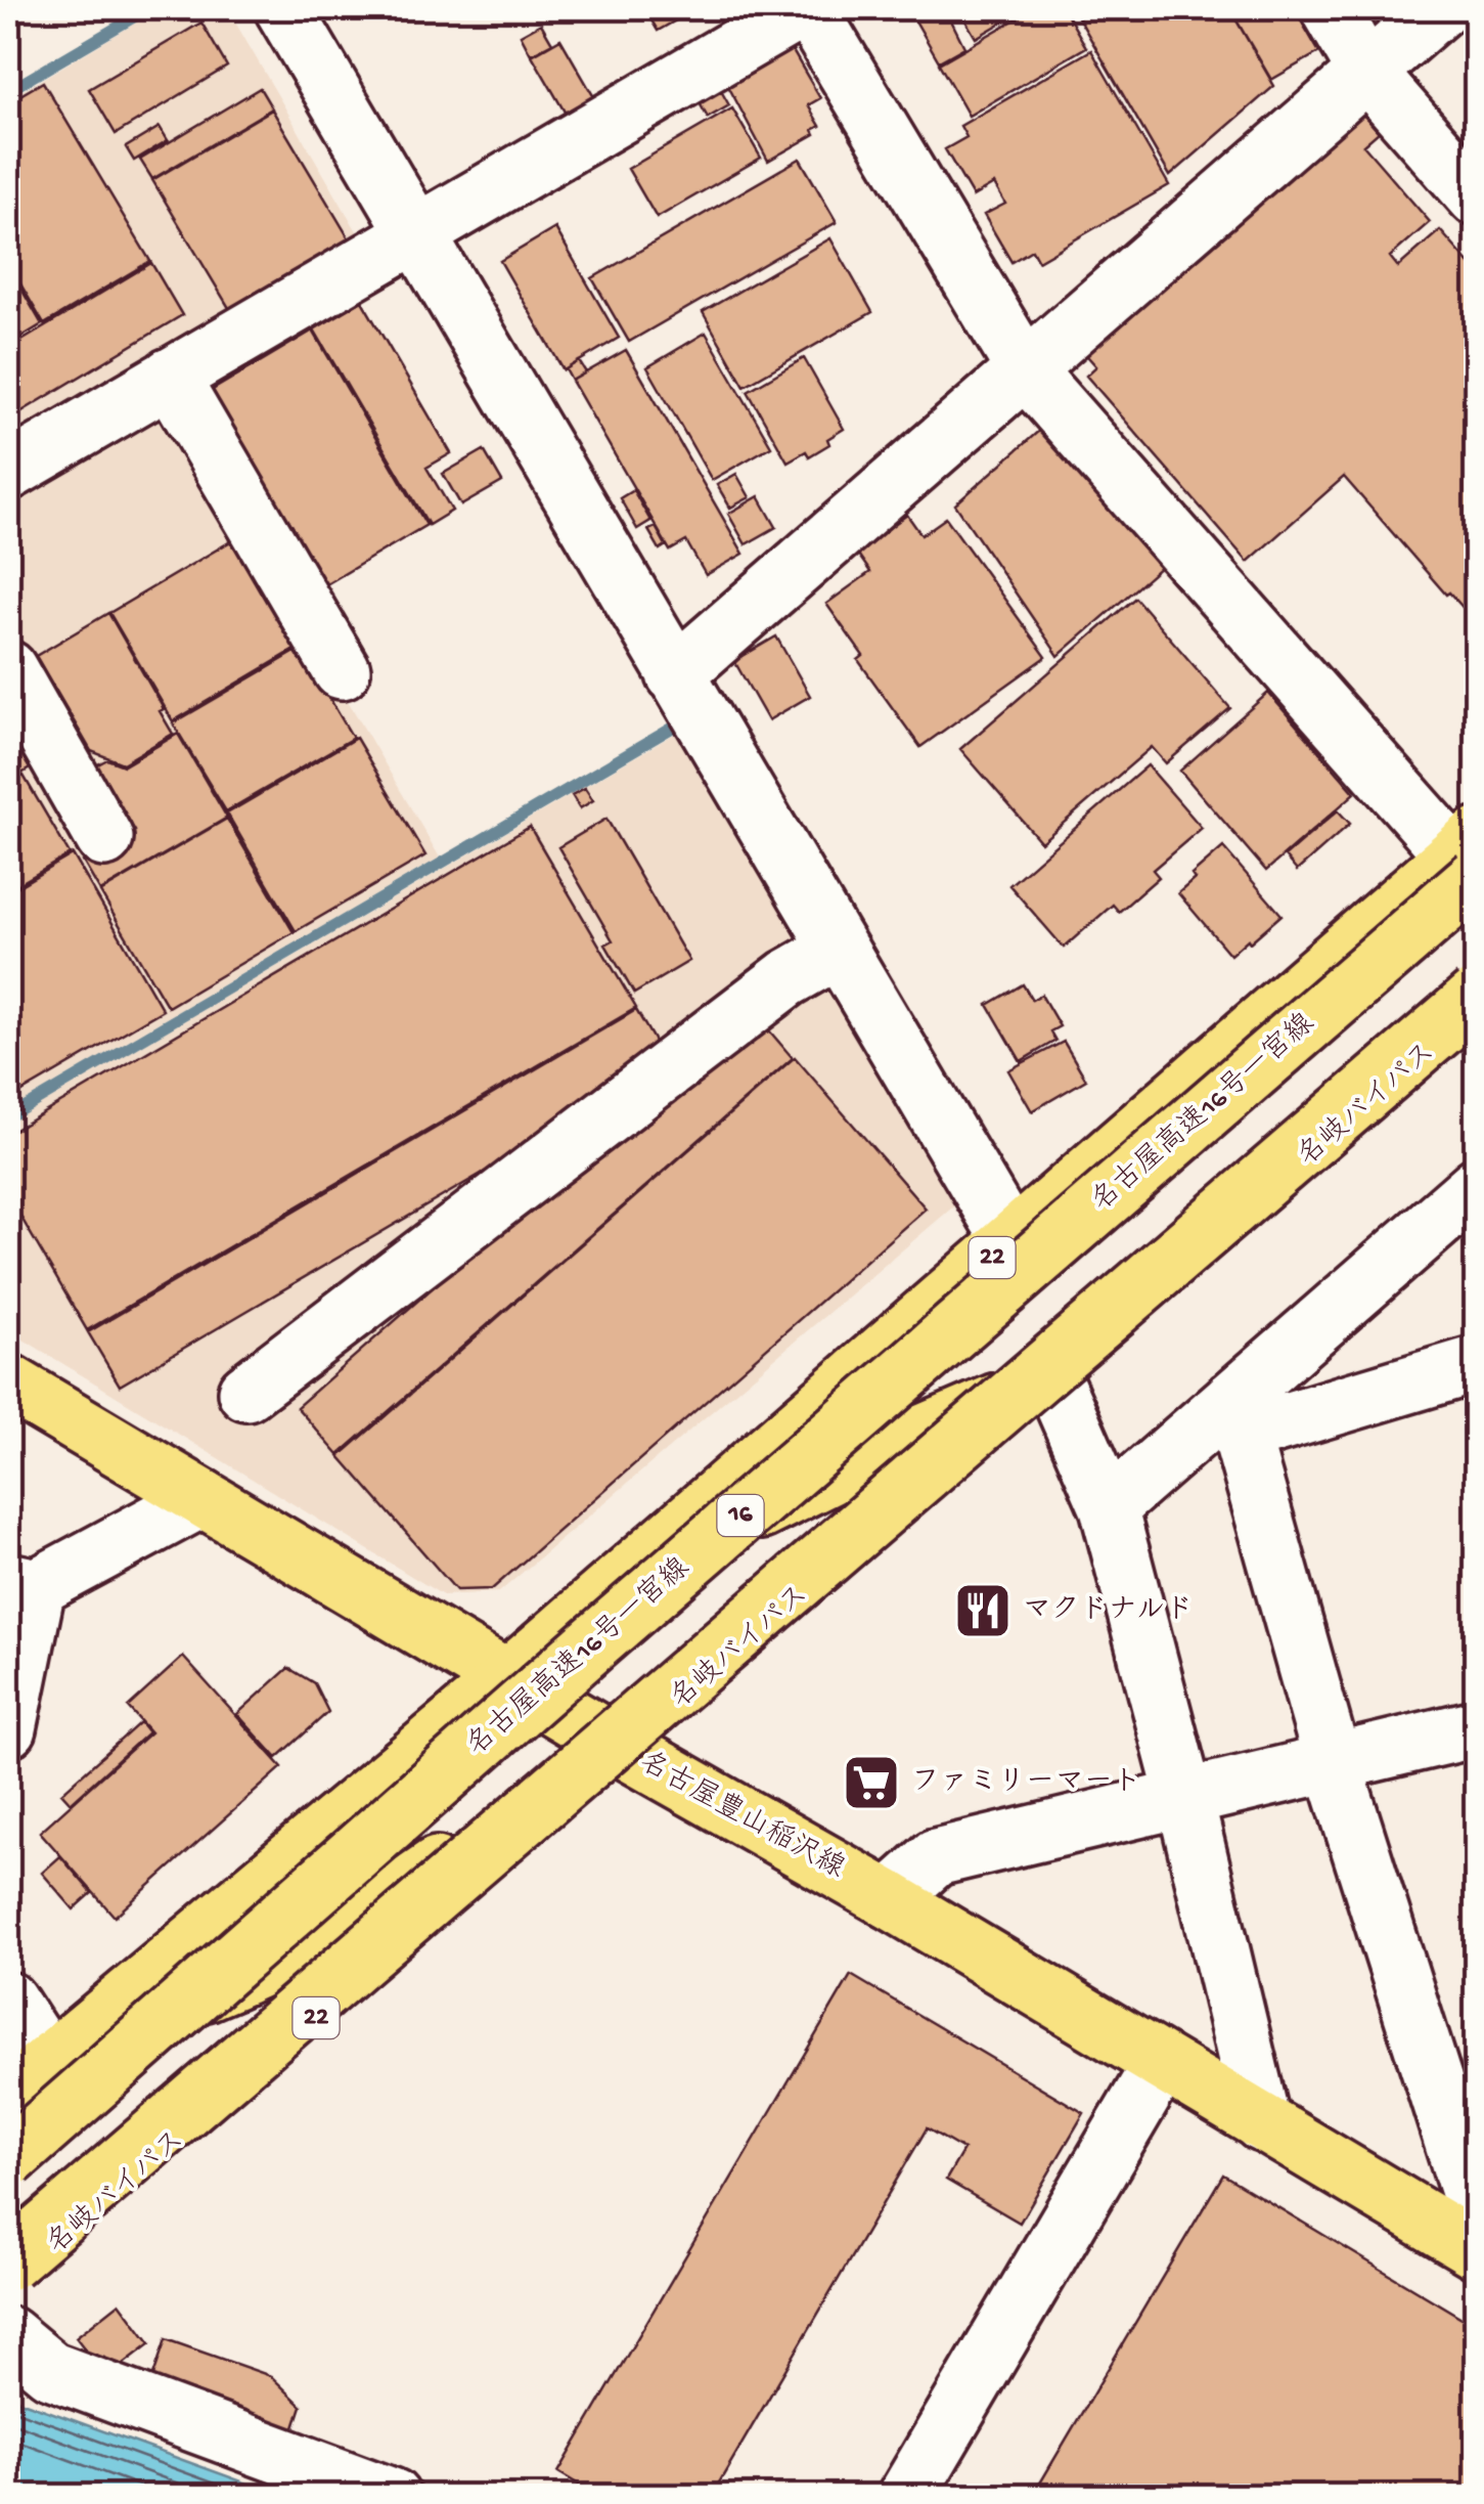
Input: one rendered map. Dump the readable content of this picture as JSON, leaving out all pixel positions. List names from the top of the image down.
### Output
{
  "streets": {
    "main road": [
      "名岐バイパス",
      "名古屋高速16号一宮線",
      "22",
      "16",
      "名古屋豊山稲沢線"
    ]
  },
  "crossings": [
    ["名岐バイパス", "名古屋豊山稲沢線"],
    ["名古屋高速16号一宮線", "22"],
    ["22", "名古屋豊山稲沢線"]
  ],
  "places": {
    "restaurant": ["マクドナルド"],
    "supermarket": ["ファミリーマート"]
  }
}
